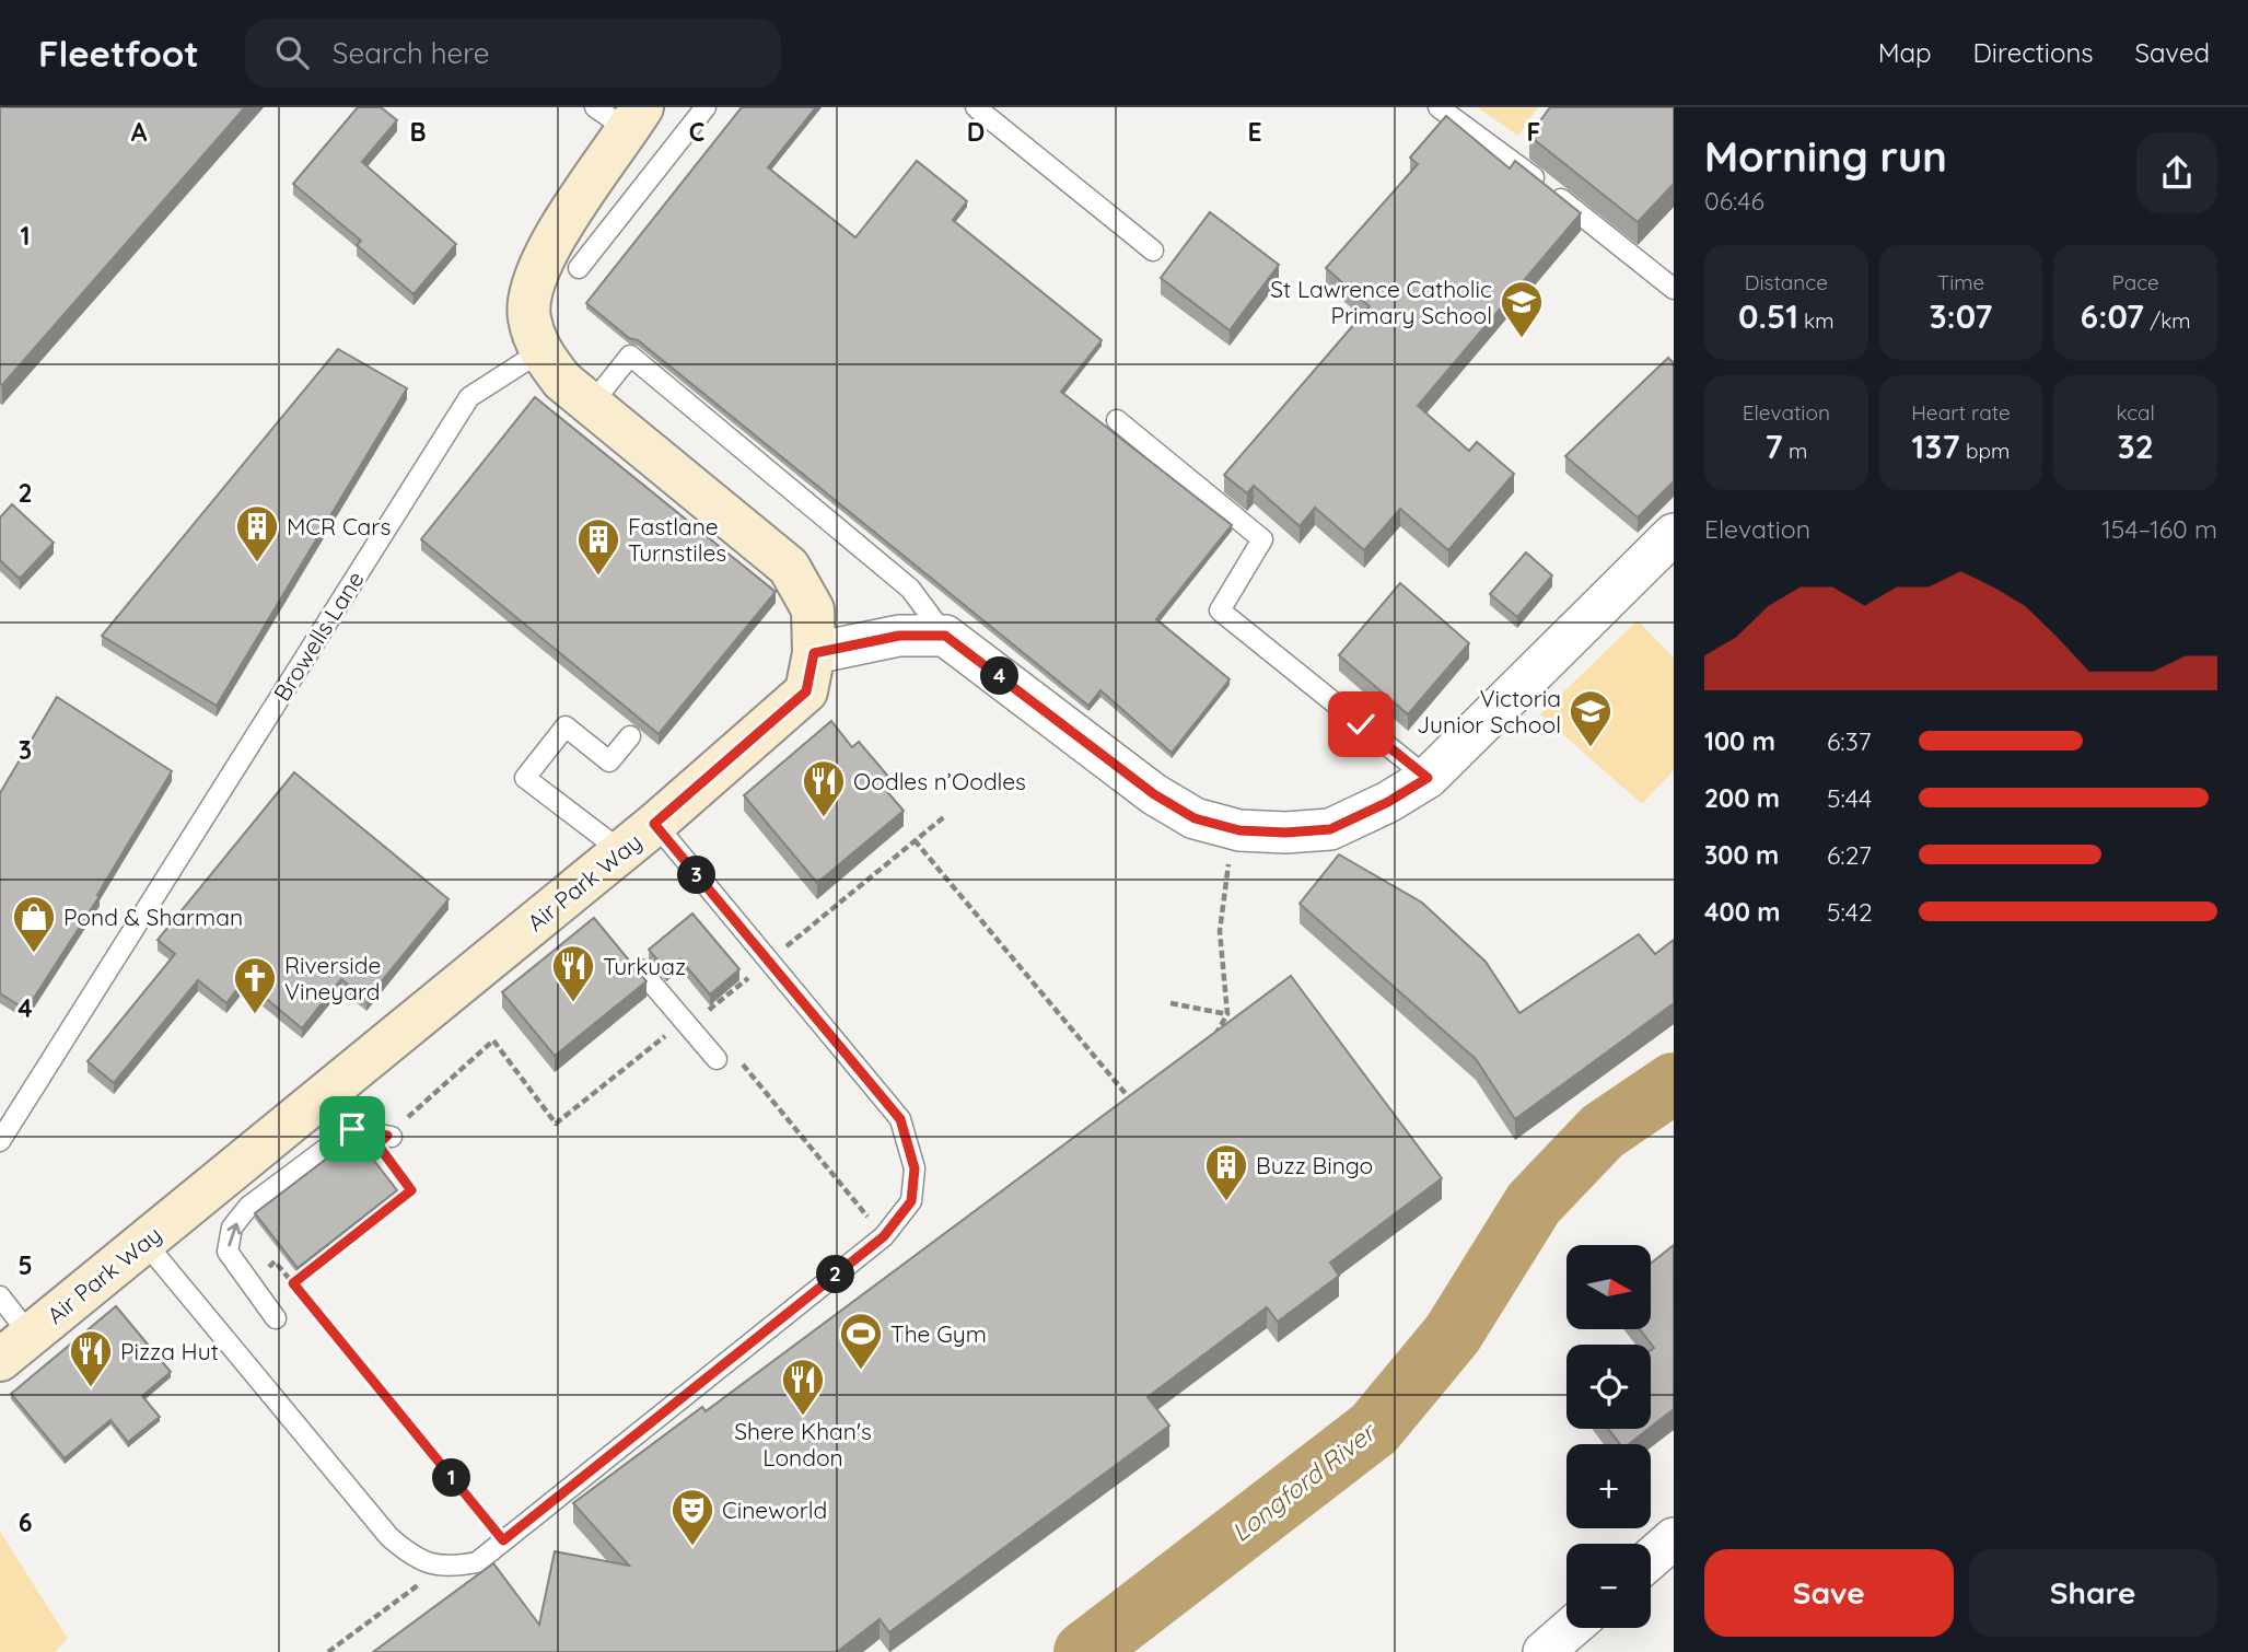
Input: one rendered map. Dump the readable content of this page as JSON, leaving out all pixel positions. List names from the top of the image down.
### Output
{
  "streets": {
    "street": ["Air Park Way"],
    "lane": ["Browells Lane"]
  },
  "crossings": [
    ["Browells Lane", "Air Park Way"]
  ],
  "water": ["Longford River"],
  "places": {
    "school or university": ["St Lawrence Catholic Primary School", "Victoria Junior School"],
    "building": ["MCR Cars", "Fastlane Turnstiles", "Buzz Bingo"],
    "restaurant": [
      "Oodles n’Oodles",
      "Turkuaz",
      "Pizza Hut",
      "Shere Khan's London"
    ],
    "shop": ["Pond & Sharman"],
    "church": ["Riverside Vineyard"],
    "sports": ["The Gym"],
    "theatre": ["Cineworld"]
  },
  "north": "right",
  "page": {
    "header": "Fleetfoot",
    "search": "Search here",
    "nav": ["Map", "Directions", "Saved"],
    "heading": ["Morning run", "06:46"],
    "stats": [
      ["Distance", "0.51 km"],
      ["Time", "3:07"],
      ["Pace", "6:07 /km"],
      ["Elevation", "7 m"],
      ["Heart rate", "137 bpm"],
      ["kcal", "32"]
    ],
    "chart": ["Elevation", "154–160 m"],
    "pins": [
      "4",
      "3",
      "2",
      "1"
    ],
    "list": [
      {
        "name": "100 m",
        "note": "6:37"
      },
      {
        "name": "200 m",
        "note": "5:44"
      },
      {
        "name": "300 m",
        "note": "6:27"
      },
      {
        "name": "400 m",
        "note": "5:42"
      }
    ],
    "map_buttons": ["+", "−"],
    "buttons": ["Save", "Share"]
  },
  "grid": {
    "columns": [
      "A",
      "B",
      "C",
      "D",
      "E",
      "F"
    ],
    "rows": [
      "1",
      "2",
      "3",
      "4",
      "5",
      "6"
    ]
  }
}
